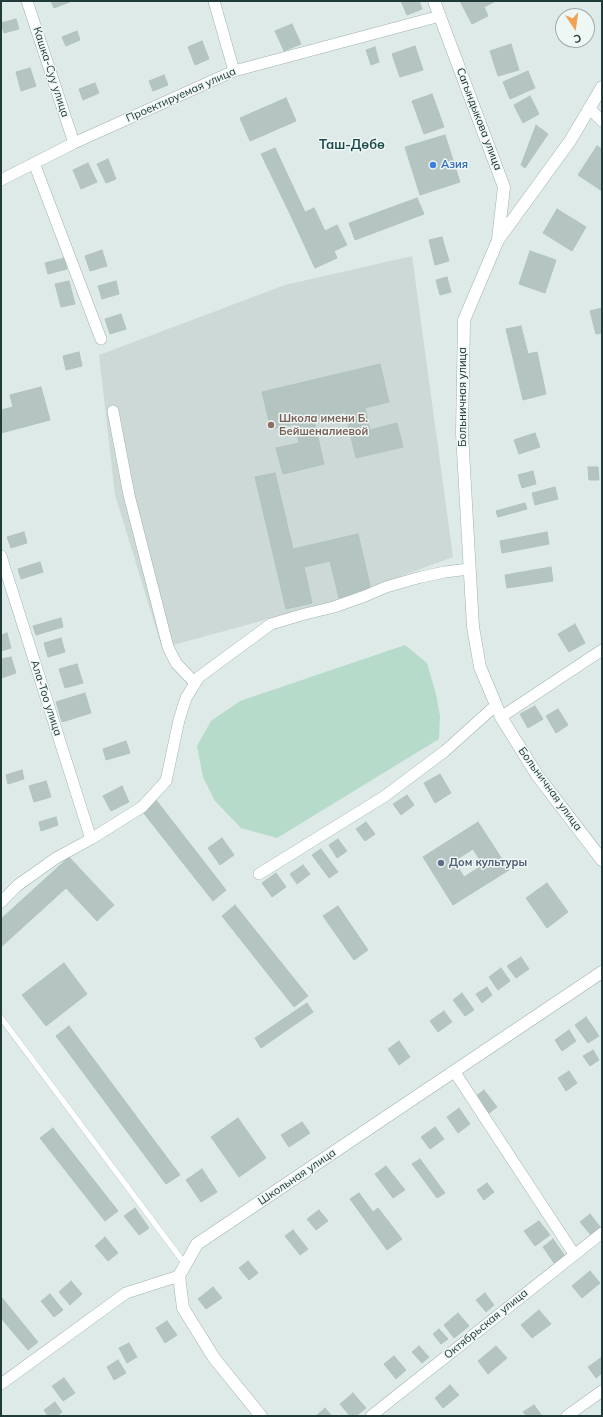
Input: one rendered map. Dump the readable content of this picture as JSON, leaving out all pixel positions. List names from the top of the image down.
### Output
{
  "streets": {
    "street": [
      "Кашка-Суу улица",
      "Проектируемая улица",
      "Сагындыкова улица",
      "Больничная улица",
      "Ала-Тоо улица",
      "Школьная улица",
      "Октябрьская улица"
    ]
  },
  "crossings": [
    ["Кашка-Суу улица", "Проектируемая улица"],
    ["Проектируемая улица", "Сагындыкова улица"],
    ["Сагындыкова улица", "Больничная улица"]
  ],
  "districts": ["Таш-Дөбө"],
  "places": ["Азия", "Школа имени Б. Бейшеналиевой", "Дом культуры"],
  "north": "bottom"
}
